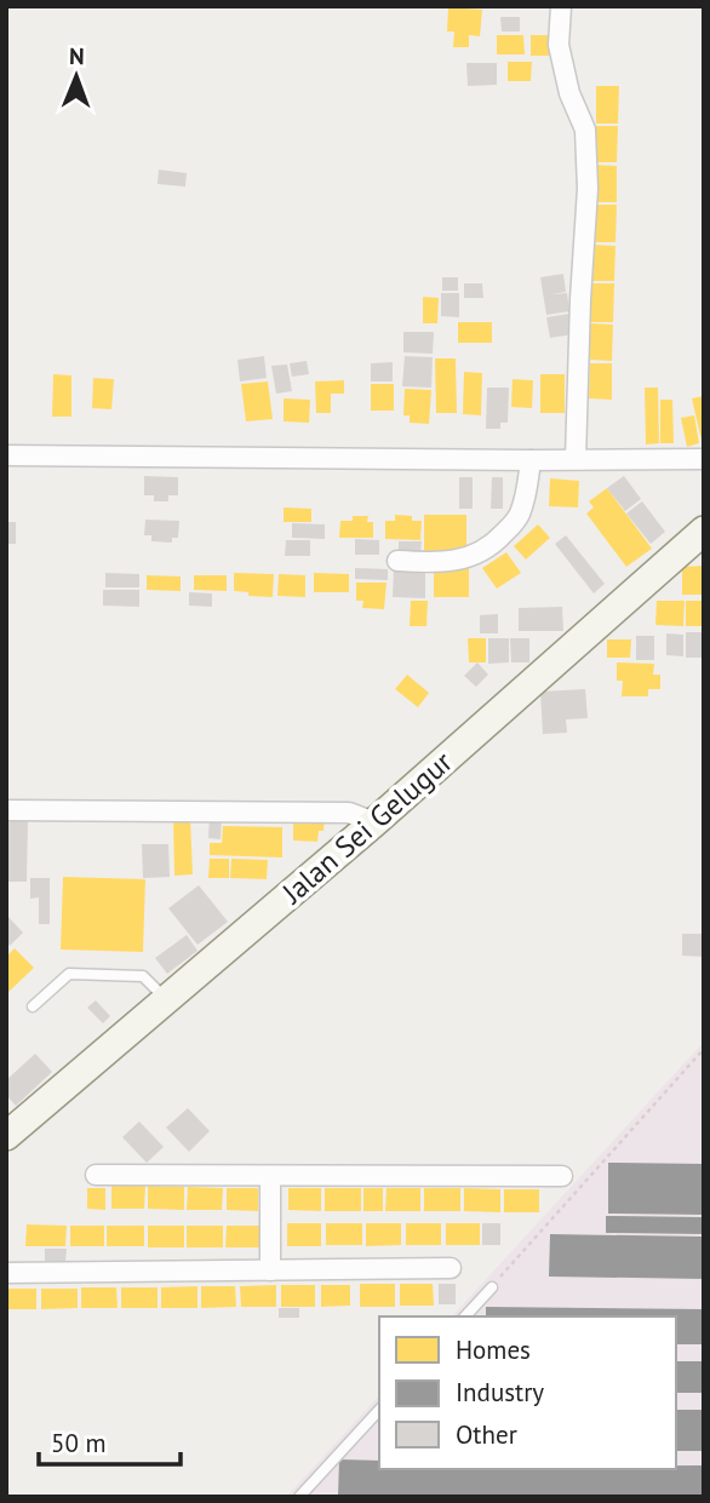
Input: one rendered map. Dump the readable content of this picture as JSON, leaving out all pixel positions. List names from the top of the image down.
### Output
{
  "streets": {
    "main road": ["Jalan Sei Gelugur"]
  },
  "legend": ["Homes", "Industry", "Other"],
  "scale_bar": "50 m",
  "north": "top"
}
